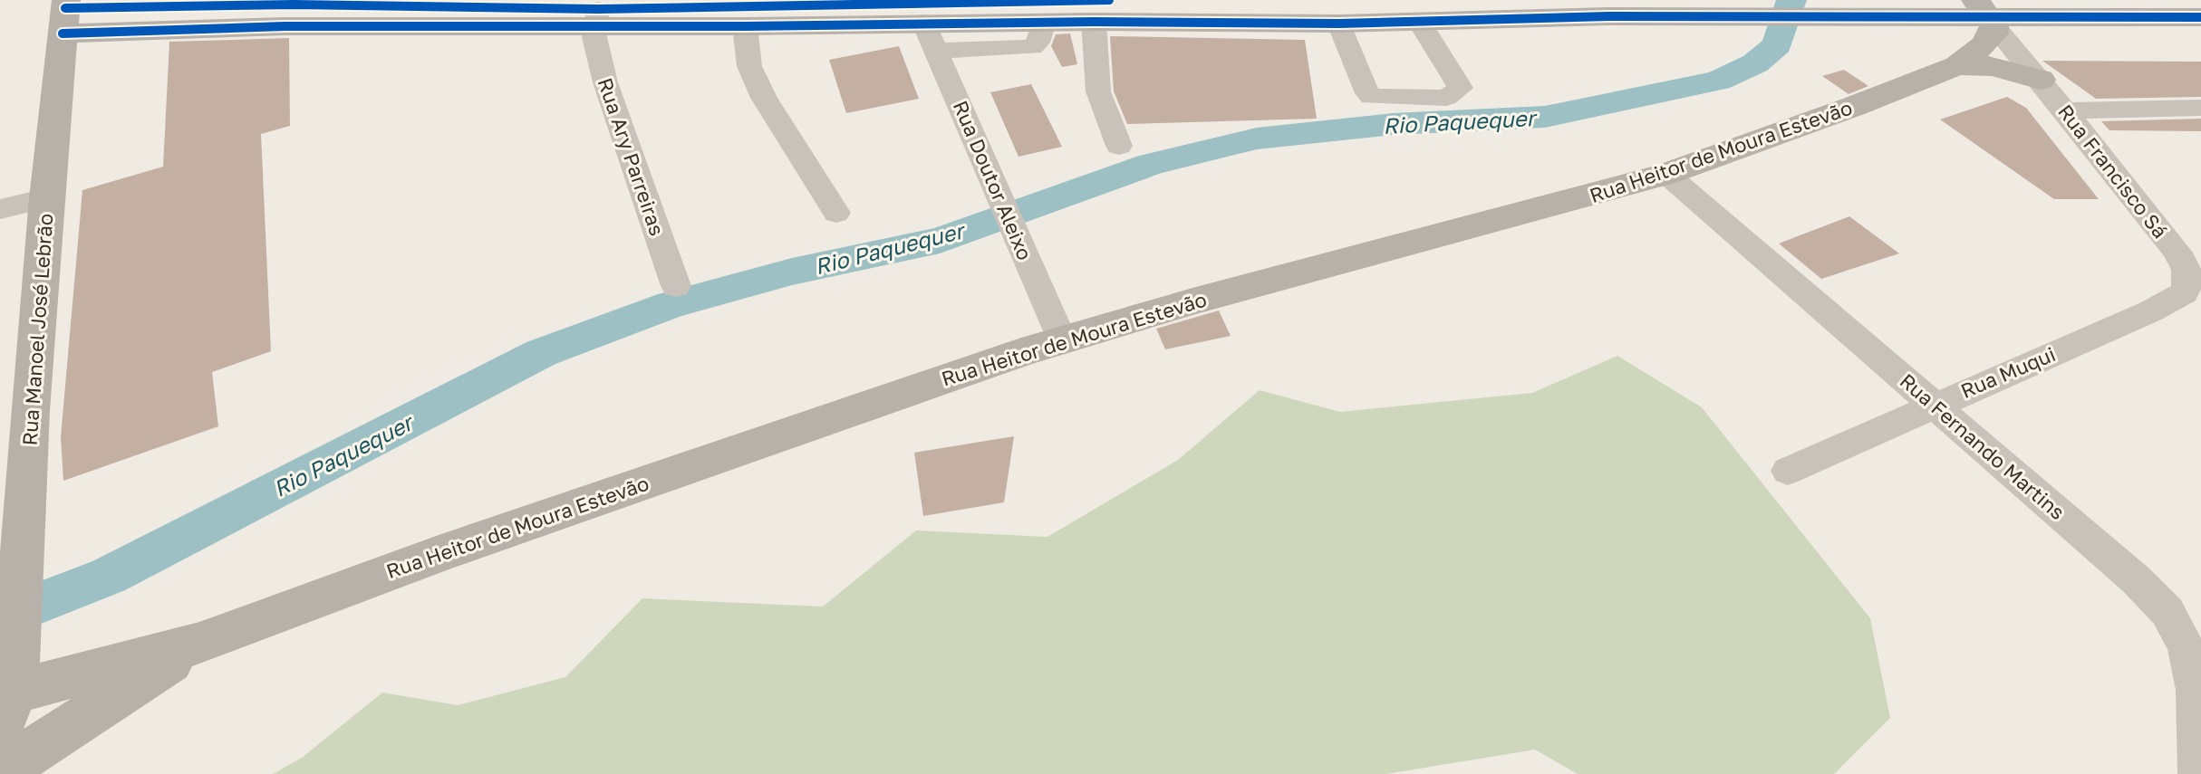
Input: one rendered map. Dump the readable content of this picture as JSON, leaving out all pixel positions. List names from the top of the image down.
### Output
{
  "streets": {
    "main road": ["Rua Heitor de Moura Estevão", "Rua Manoel José Lebrão"],
    "street": [
      "Rua Ary Parreiras",
      "Rua Francisco Sá",
      "Rua Doutor Aleixo",
      "Rua Muqui",
      "Rua Fernando Martins"
    ]
  },
  "crossings": [
    ["Rua Heitor de Moura Estevão", "Rua Doutor Aleixo"],
    ["Rua Heitor de Moura Estevão", "Rua Manoel José Lebrão"],
    ["Rua Heitor de Moura Estevão", "Rua Fernando Martins"],
    ["Rua Francisco Sá", "Rua Muqui"],
    ["Rua Muqui", "Rua Fernando Martins"]
  ],
  "water": ["Rio Paquequer"]
}
